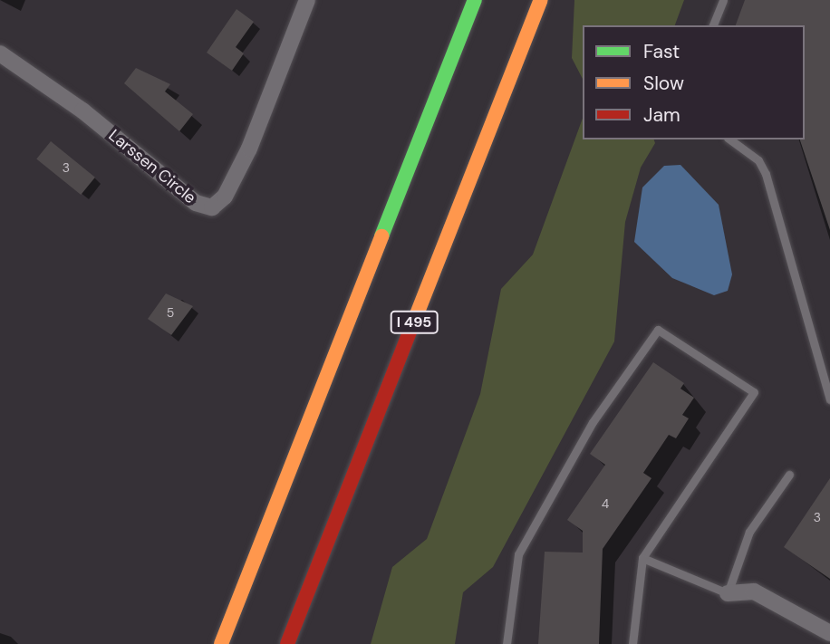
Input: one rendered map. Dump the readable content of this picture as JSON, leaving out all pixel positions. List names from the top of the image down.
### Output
{
  "streets": {
    "highway": ["I 495"],
    "street": ["Larssen Circle"]
  },
  "house_numbers": [
    "3",
    "5",
    "4",
    "3"
  ],
  "legend": ["Fast", "Slow", "Jam"]
}
